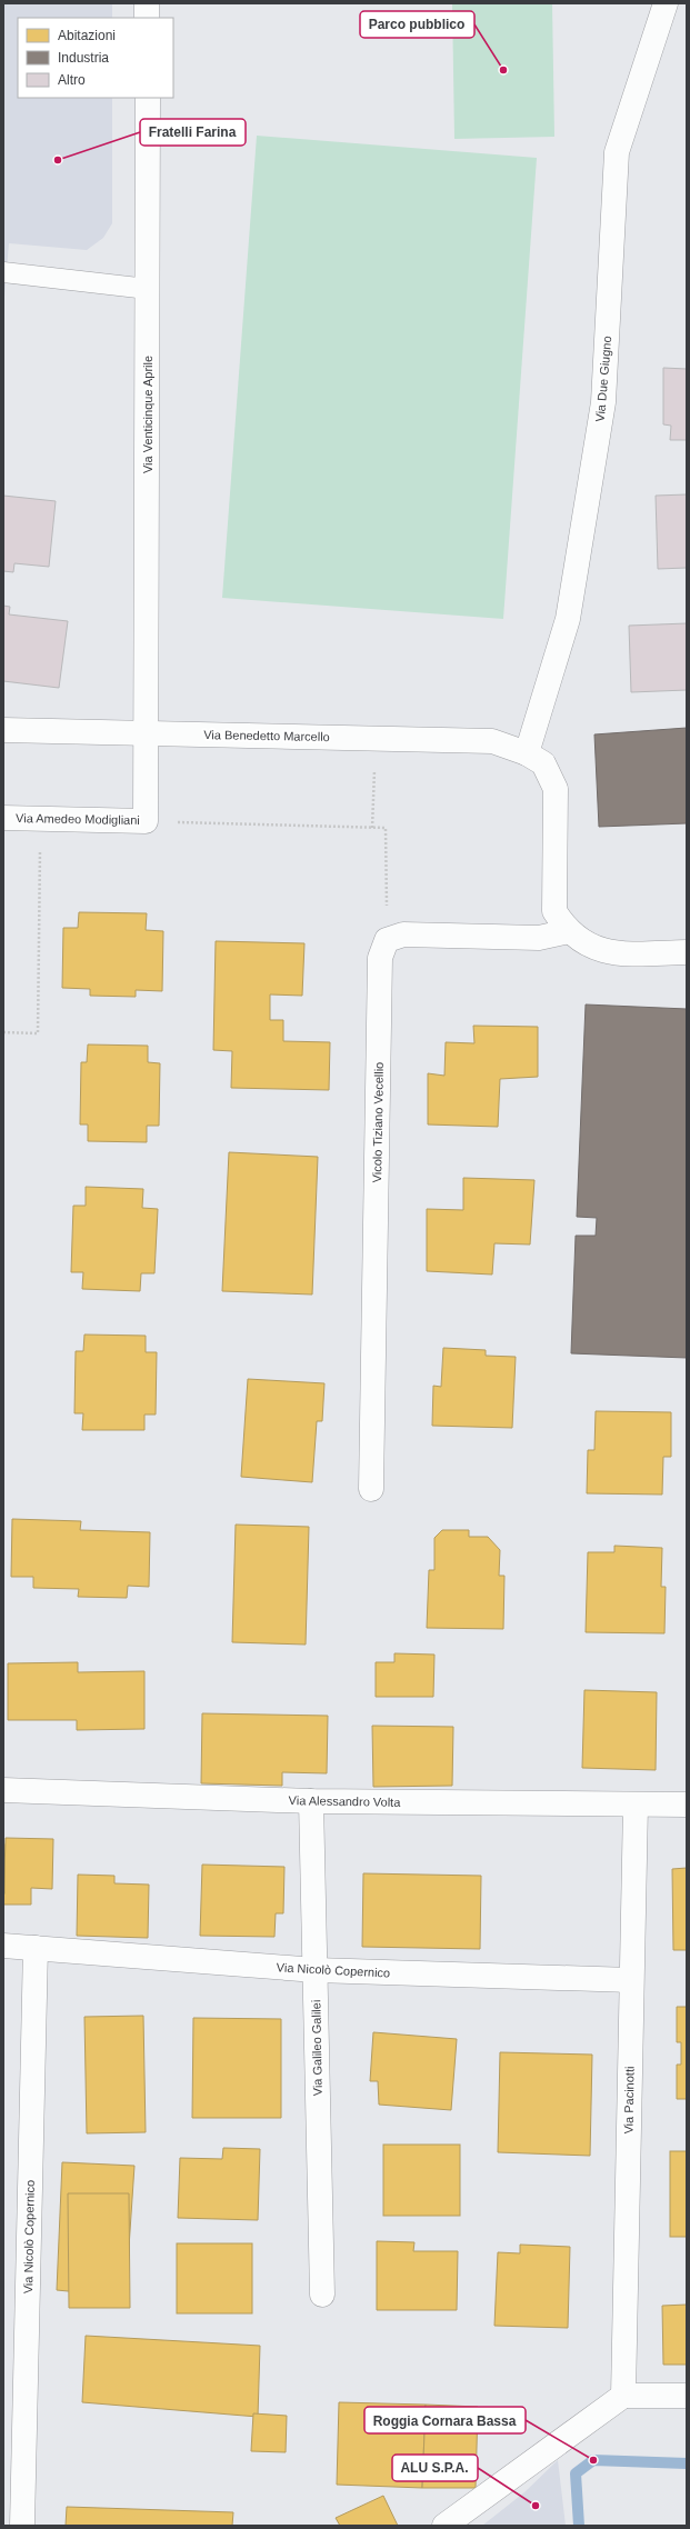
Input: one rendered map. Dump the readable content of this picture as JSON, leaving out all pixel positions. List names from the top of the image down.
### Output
{
  "streets": {
    "street": [
      "Via Due Giugno",
      "Via Venticinque Aprile",
      "Via Benedetto Marcello",
      "Via Amedeo Modigliani",
      "Vicolo Tiziano Vecellio",
      "Via Alessandro Volta",
      "Via Nicolò Copernico",
      "Via Galileo Galilei",
      "Via Pacinotti"
    ]
  },
  "crossings": [
    ["Via Due Giugno", "Via Benedetto Marcello"],
    ["Via Venticinque Aprile", "Via Benedetto Marcello"],
    ["Via Venticinque Aprile", "Via Amedeo Modigliani"],
    ["Via Benedetto Marcello", "Via Amedeo Modigliani"],
    ["Via Alessandro Volta", "Via Galileo Galilei"],
    ["Via Alessandro Volta", "Via Pacinotti"],
    ["Via Nicolò Copernico", "Via Galileo Galilei"],
    ["Via Nicolò Copernico", "Via Pacinotti"]
  ],
  "places": [
    "Parco pubblico",
    "Fratelli Farina",
    "Roggia Cornara Bassa",
    "ALU S.P.A."
  ],
  "legend": ["Abitazioni", "Industria", "Altro"]
}
